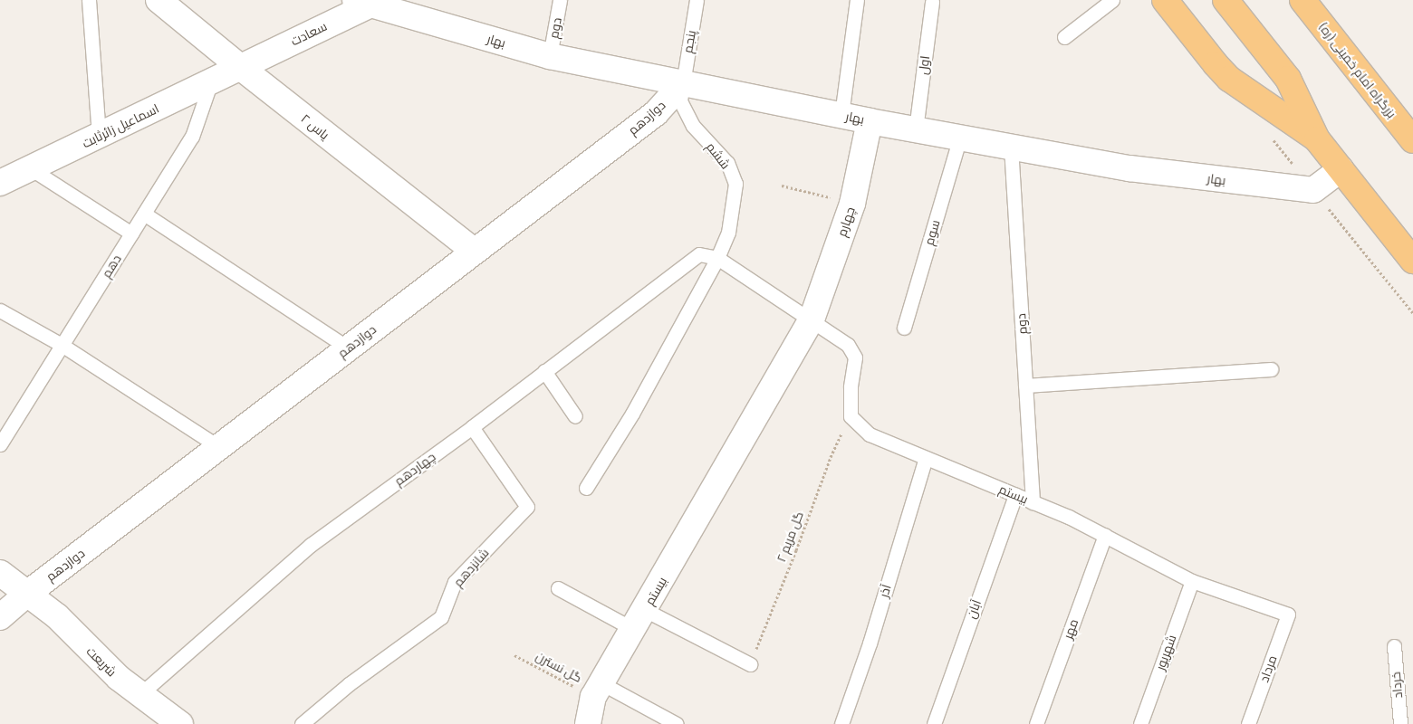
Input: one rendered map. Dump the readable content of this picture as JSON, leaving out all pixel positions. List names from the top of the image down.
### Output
{
  "streets": {
    "highway": ["بزرگراه امام خمینی (ره)"],
    "street": [
      "سعادت",
      "بهار",
      "دوازدهم",
      "اسماعیل زائرثابت",
      "یاس ۲",
      "چهارم",
      "بیستم",
      "شریعت"
    ],
    "lane": [
      "دوم",
      "پنجم",
      "اول",
      "ششم",
      "سوم",
      "دهم",
      "چهاردهم",
      "شانزدهم",
      "آذر",
      "آبان",
      "مهر",
      "شهریور",
      "مرداد",
      "خرداد"
    ],
    "path": ["گل مریم ۲", "گل نسترن"]
  },
  "crossings": [
    ["دوم", "بهار"],
    ["دوم", "بیستم"],
    ["سعادت", "بهار"],
    ["سعادت", "اسماعیل زائرثابت"],
    ["سعادت", "یاس ۲"],
    ["بهار", "پنجم"],
    ["بهار", "اول"],
    ["بهار", "دوازدهم"],
    ["بهار", "ششم"],
    ["بهار", "چهارم"],
    ["بهار", "سوم"],
    ["پنجم", "دوازدهم"],
    ["پنجم", "ششم"],
    ["دوازدهم", "یاس ۲"],
    ["دوازدهم", "ششم"],
    ["دوازدهم", "شریعت"],
    ["اسماعیل زائرثابت", "یاس ۲"],
    ["اسماعیل زائرثابت", "دهم"],
    ["ششم", "چهاردهم"],
    ["چهارم", "بیستم"],
    ["چهاردهم", "شانزدهم"],
    ["چهاردهم", "شریعت"],
    ["بیستم", "گل مریم ۲"],
    ["بیستم", "آذر"],
    ["بیستم", "آبان"],
    ["بیستم", "مهر"],
    ["بیستم", "شهریور"],
    ["بیستم", "گل نسترن"],
    ["بیستم", "مرداد"]
  ]
}
